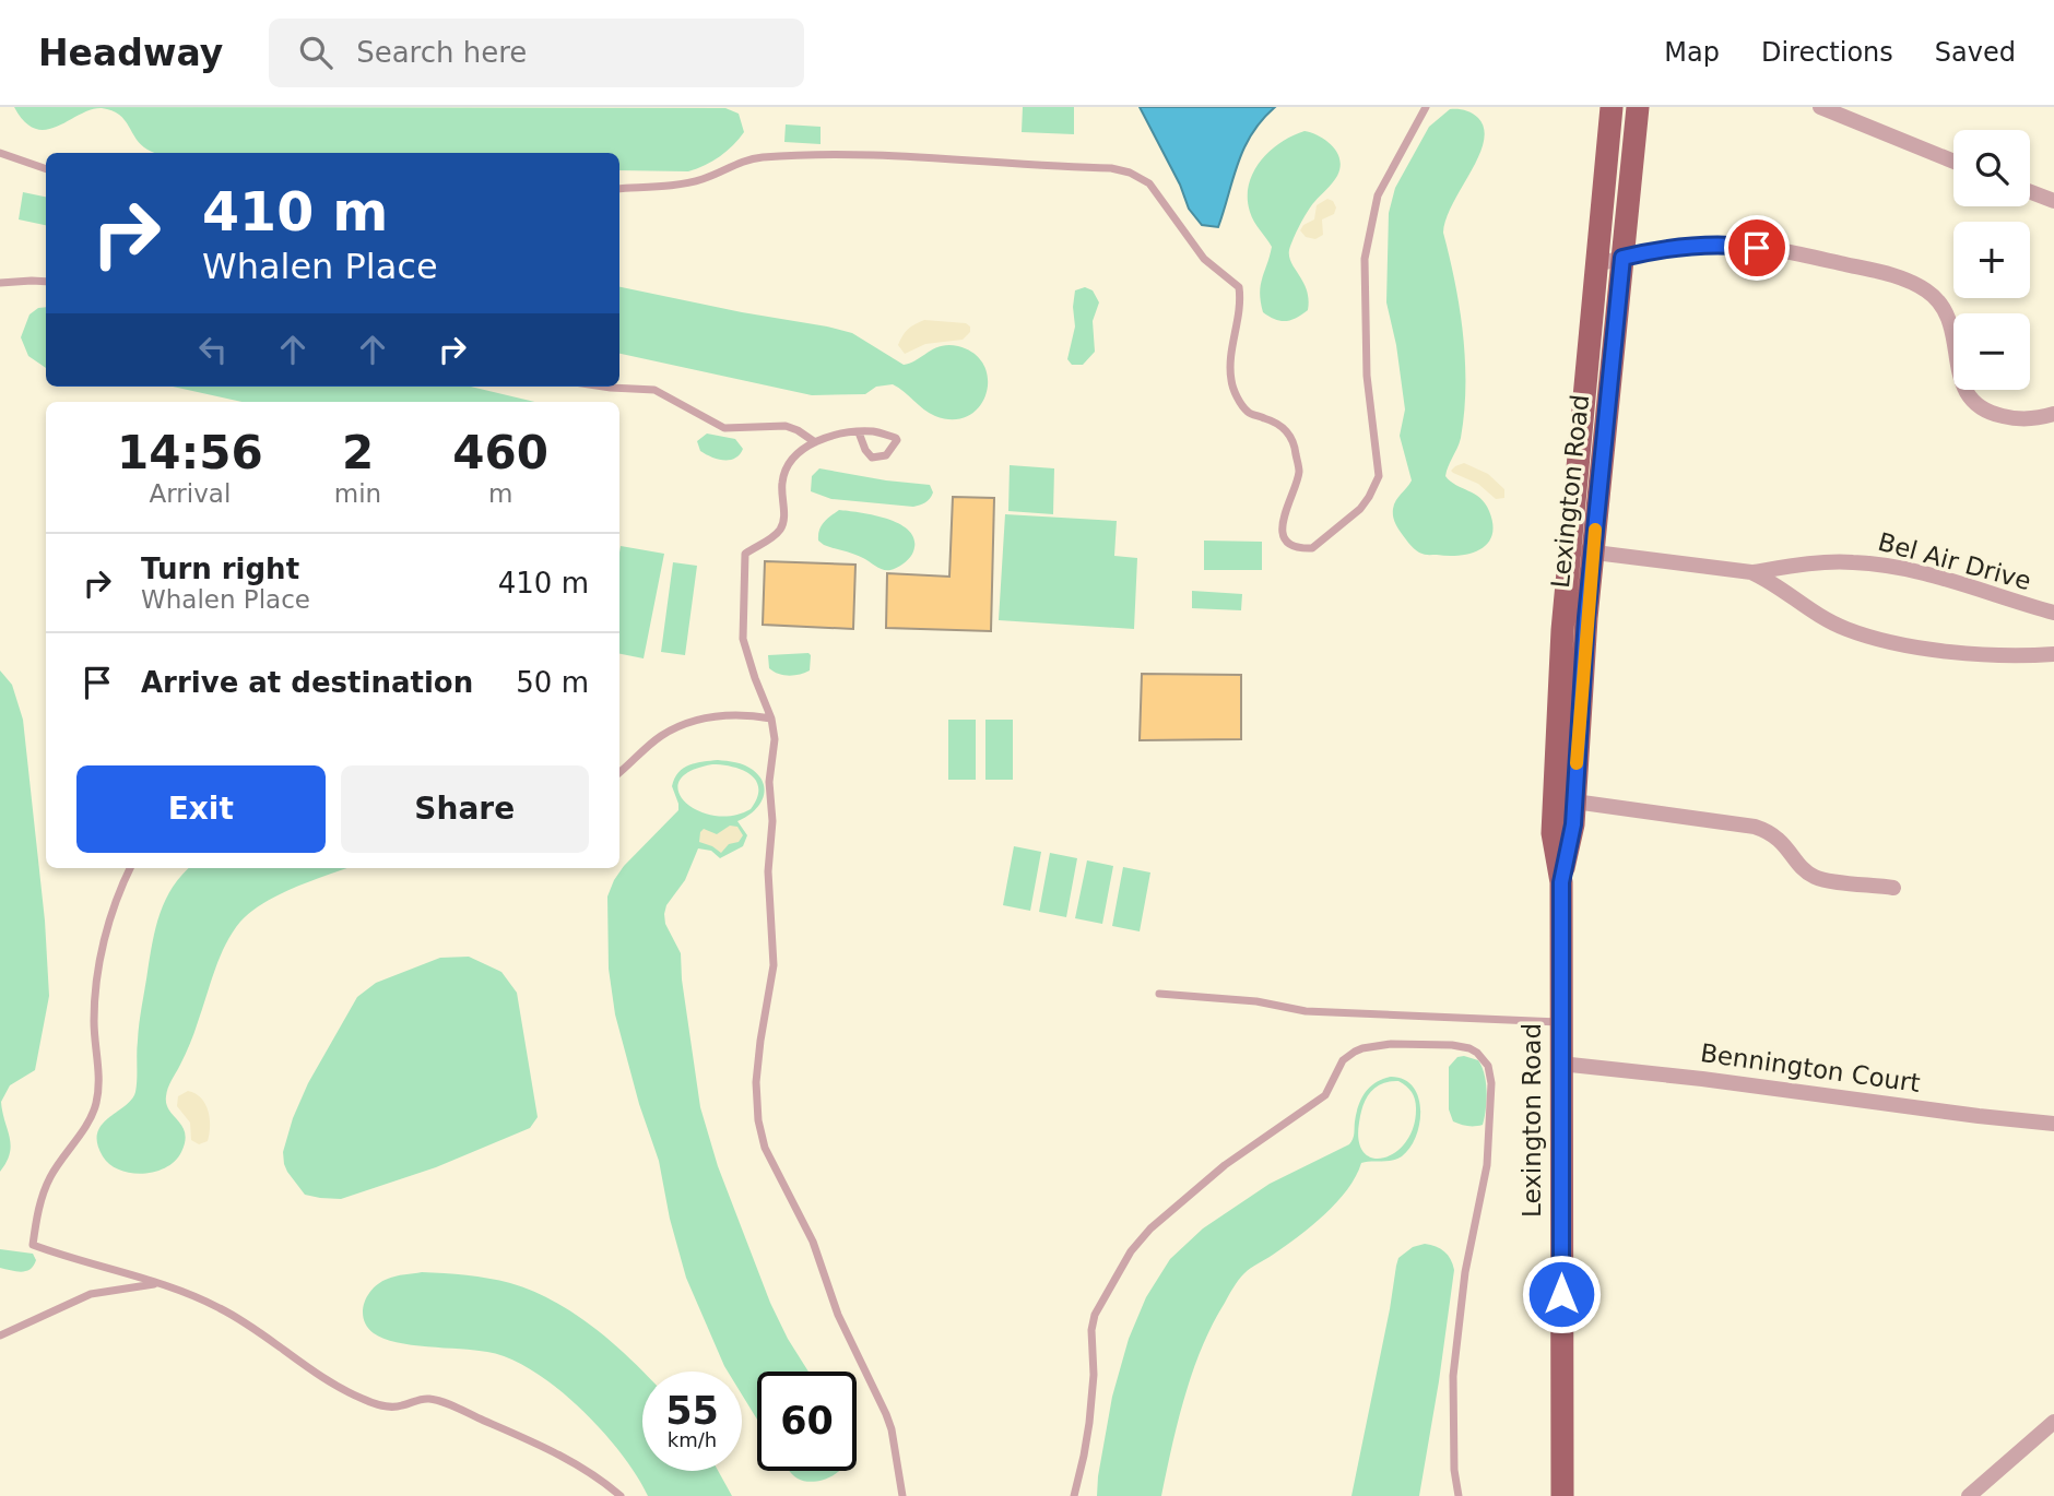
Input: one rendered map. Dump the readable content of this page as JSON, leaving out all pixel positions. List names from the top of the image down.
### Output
{
  "streets": {
    "main road": ["Lexington Road"],
    "street": ["Bel Air Drive", "Bennington Court"]
  },
  "crossings": [
    ["Lexington Road", "Bel Air Drive"],
    ["Lexington Road", "Bennington Court"]
  ],
  "page": {
    "header": "Headway",
    "search": "Search here",
    "nav": ["Map", "Directions", "Saved"],
    "map_buttons": ["+", "−"],
    "turn": ["410 m", "Whalen Place"],
    "eta": [
      "14:56",
      "Arrival",
      "2",
      "min",
      "460",
      "m"
    ],
    "list": [
      {
        "name": "Turn right",
        "note": "Whalen Place",
        "value": "410 m"
      },
      {
        "name": "Arrive at destination",
        "value": "50 m"
      }
    ],
    "buttons": ["Exit", "Share"],
    "speed": "55 km/h",
    "limit": "60"
  }
}
